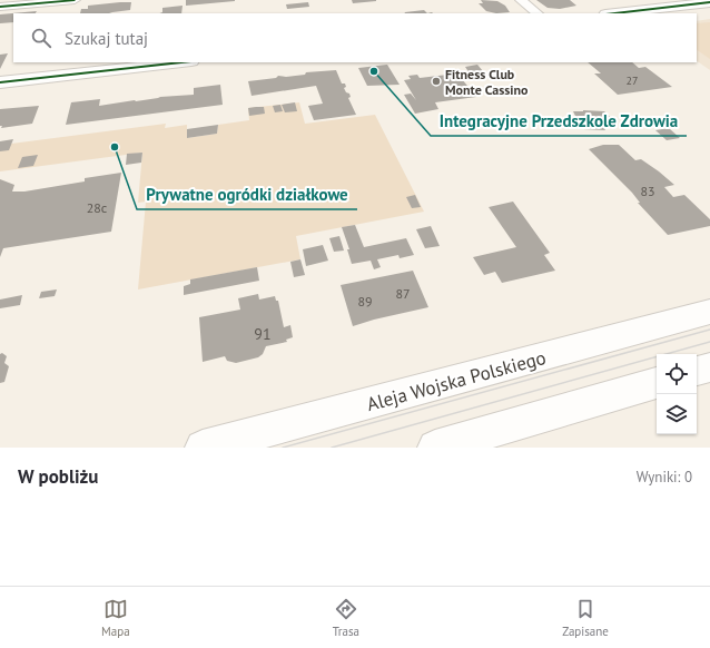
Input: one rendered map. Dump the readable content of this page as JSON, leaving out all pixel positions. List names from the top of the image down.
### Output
{
  "streets": {
    "main road": ["Aleja Wojska Polskiego"]
  },
  "places": ["Integracyjne Przedszkole Zdrowia", "Fitness Club Monte Cassino", "Prywatne ogródki działkowe"],
  "house_numbers": [
    "27",
    "83",
    "28c",
    "87",
    "89",
    "91"
  ],
  "page": {
    "search": "Szukaj tutaj",
    "heading": ["W pobliżu", "Wyniki: 0"],
    "nav": ["Mapa", "Trasa", "Zapisane"]
  }
}
